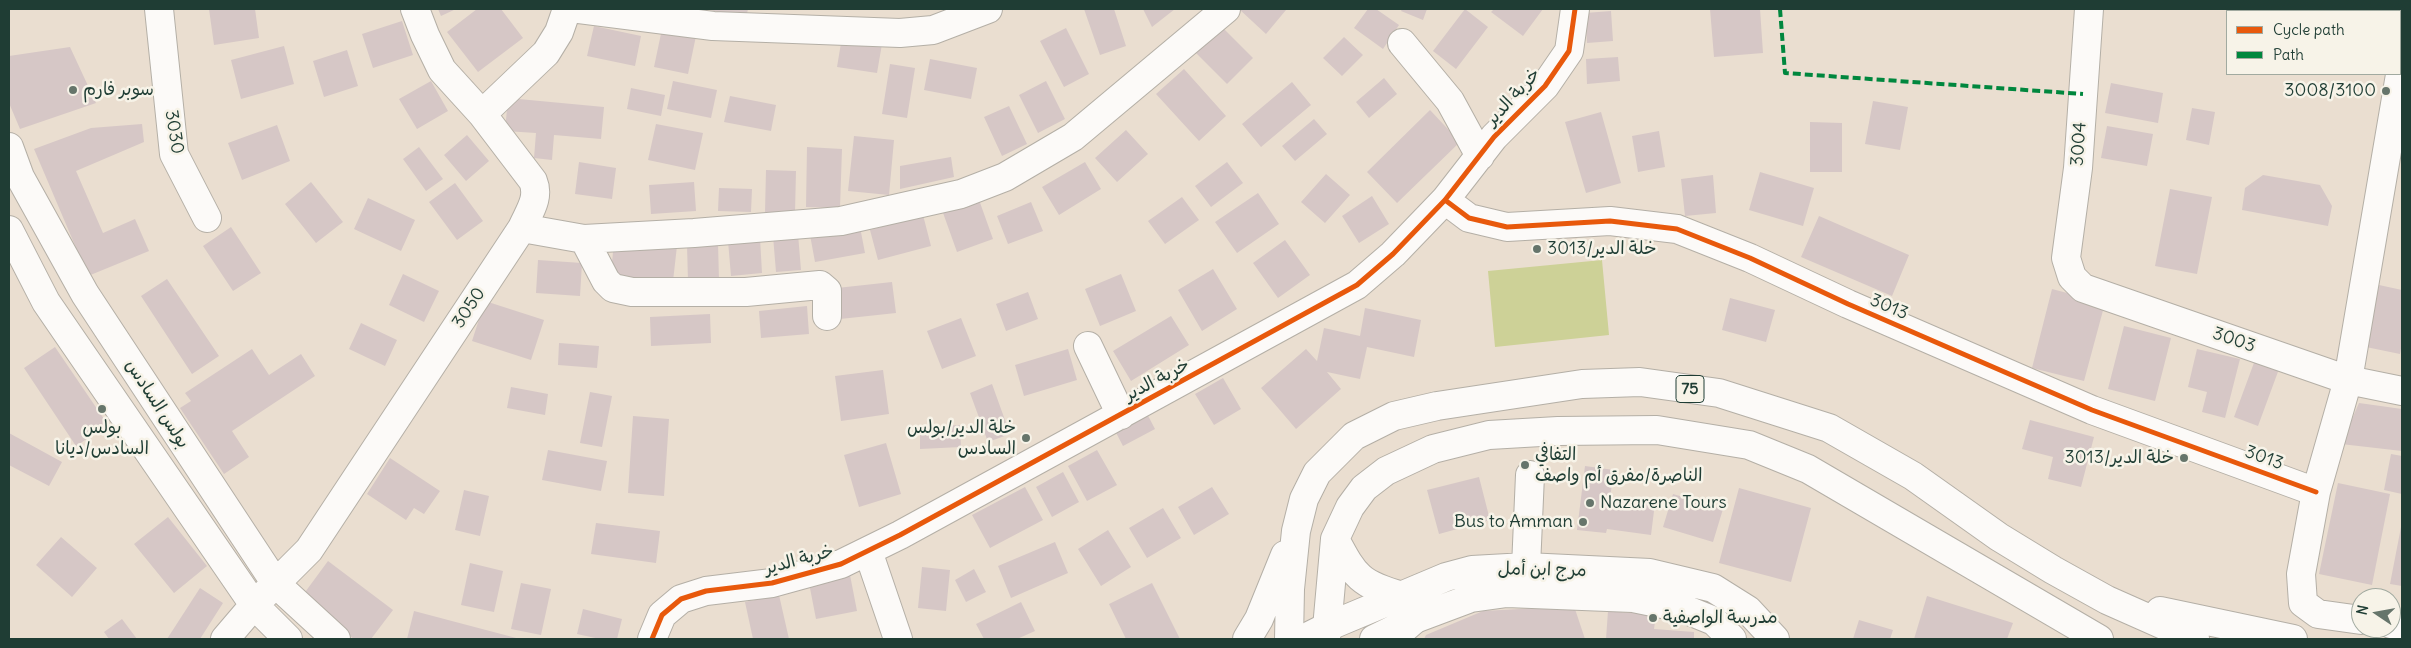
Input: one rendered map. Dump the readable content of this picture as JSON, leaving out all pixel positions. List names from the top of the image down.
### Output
{
  "streets": {
    "main road": [
      "خربة الدير",
      "3030",
      "3004",
      "3013",
      "3050",
      "3003",
      "75",
      "بولس السادس",
      "مرج ابن أمل"
    ]
  },
  "crossings": [
    ["خربة الدير", "3013"],
    ["3004", "3003"],
    ["3050", "بولس السادس"]
  ],
  "places": [
    "سوبر فارم",
    "3008/3100",
    "3013/خلة الدير",
    "بولس السادس/ديانا",
    "خلة الدير/بولس السادس",
    "خلة الدير/3013",
    "التفافي الناصرة/مفرق أم واصف",
    "Nazarene Tours",
    "Bus to Amman",
    "مدرسة الواصفية"
  ],
  "legend": ["Cycle path", "Path"],
  "north": "left"
}
